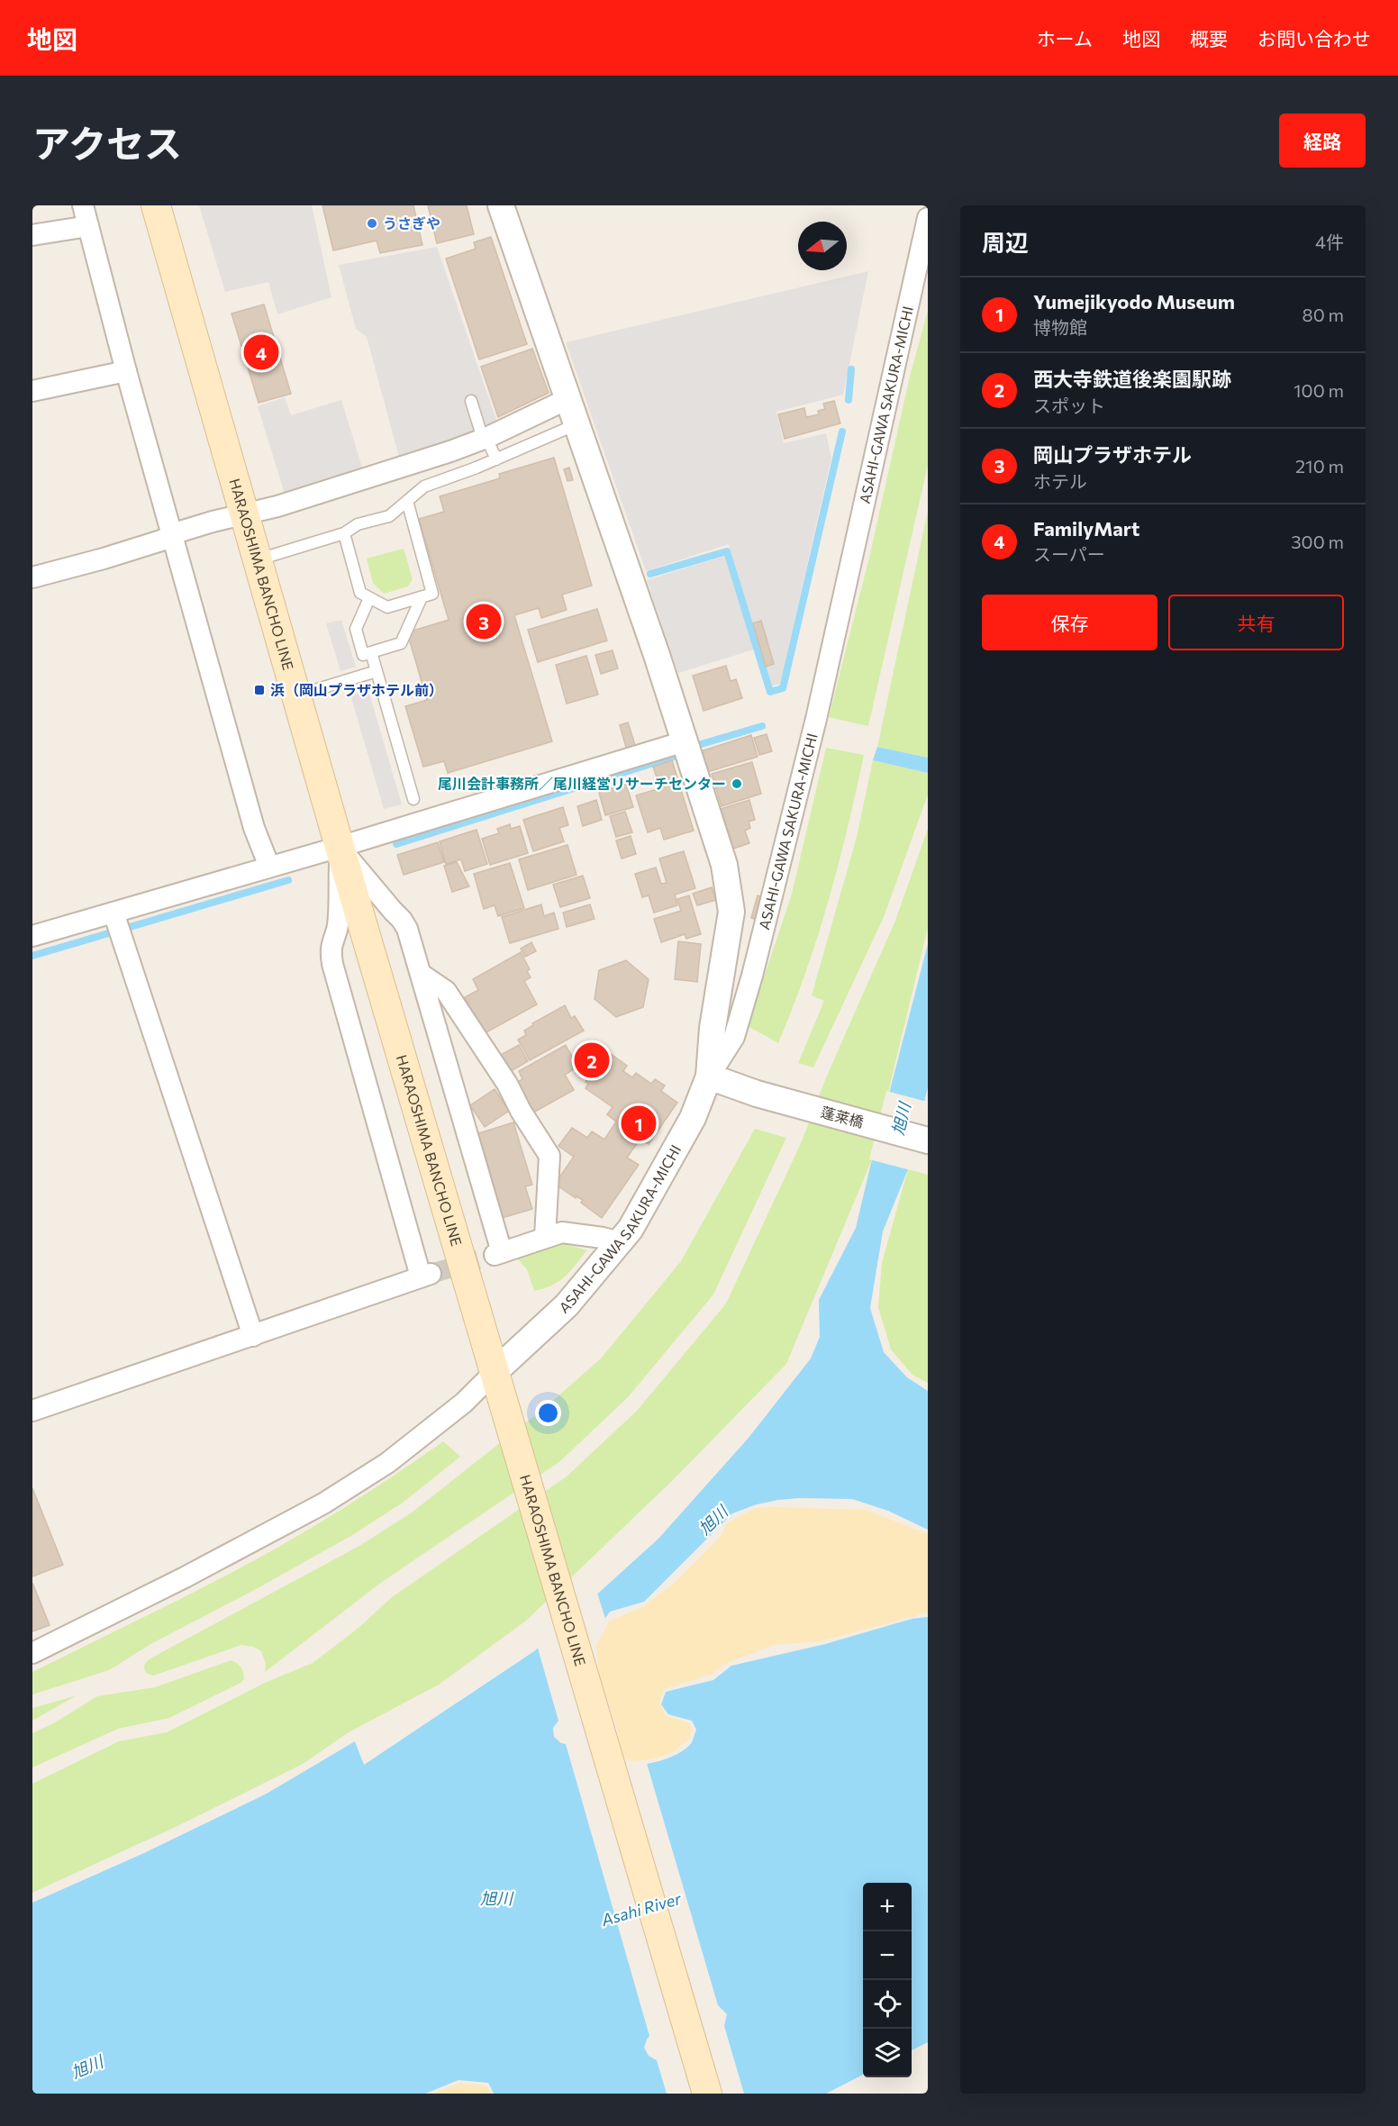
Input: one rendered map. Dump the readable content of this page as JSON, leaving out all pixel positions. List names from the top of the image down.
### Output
{
  "streets": {
    "main road": ["HARAOSHIMA BANCHO LINE"],
    "street": ["ASAHI-GAWA SAKURA-MICHI", "蓬莱橋"]
  },
  "crossings": [
    ["ASAHI-GAWA SAKURA-MICHI", "HARAOSHIMA BANCHO LINE"],
    ["ASAHI-GAWA SAKURA-MICHI", "蓬莱橋"]
  ],
  "water": ["旭川", "Asahi River"],
  "places": {
    "other": ["うさぎや", "尾川会計事務所／尾川経営リサーチセンター"],
    "transit": ["浜（岡山プラザホテル前）"]
  },
  "north": "left",
  "page": {
    "header": "地図",
    "nav": [
      "ホーム",
      "地図",
      "概要",
      "お問い合わせ"
    ],
    "title": "アクセス",
    "buttons": [
      "経路",
      ["保存", "共有"]
    ],
    "heading": ["周辺", "4件"],
    "list": [
      {
        "mark": "1",
        "name": "Yumejikyodo Museum",
        "note": "博物館",
        "value": "80 m"
      },
      {
        "mark": "2",
        "name": "西大寺鉄道後楽園駅跡",
        "note": "スポット",
        "value": "100 m"
      },
      {
        "mark": "3",
        "name": "岡山プラザホテル",
        "note": "ホテル",
        "value": "210 m"
      },
      {
        "mark": "4",
        "name": "FamilyMart",
        "note": "スーパー",
        "value": "300 m"
      }
    ],
    "pins": [
      "4",
      "3",
      "2",
      "1"
    ],
    "map_buttons": ["+", "−"]
  }
}
